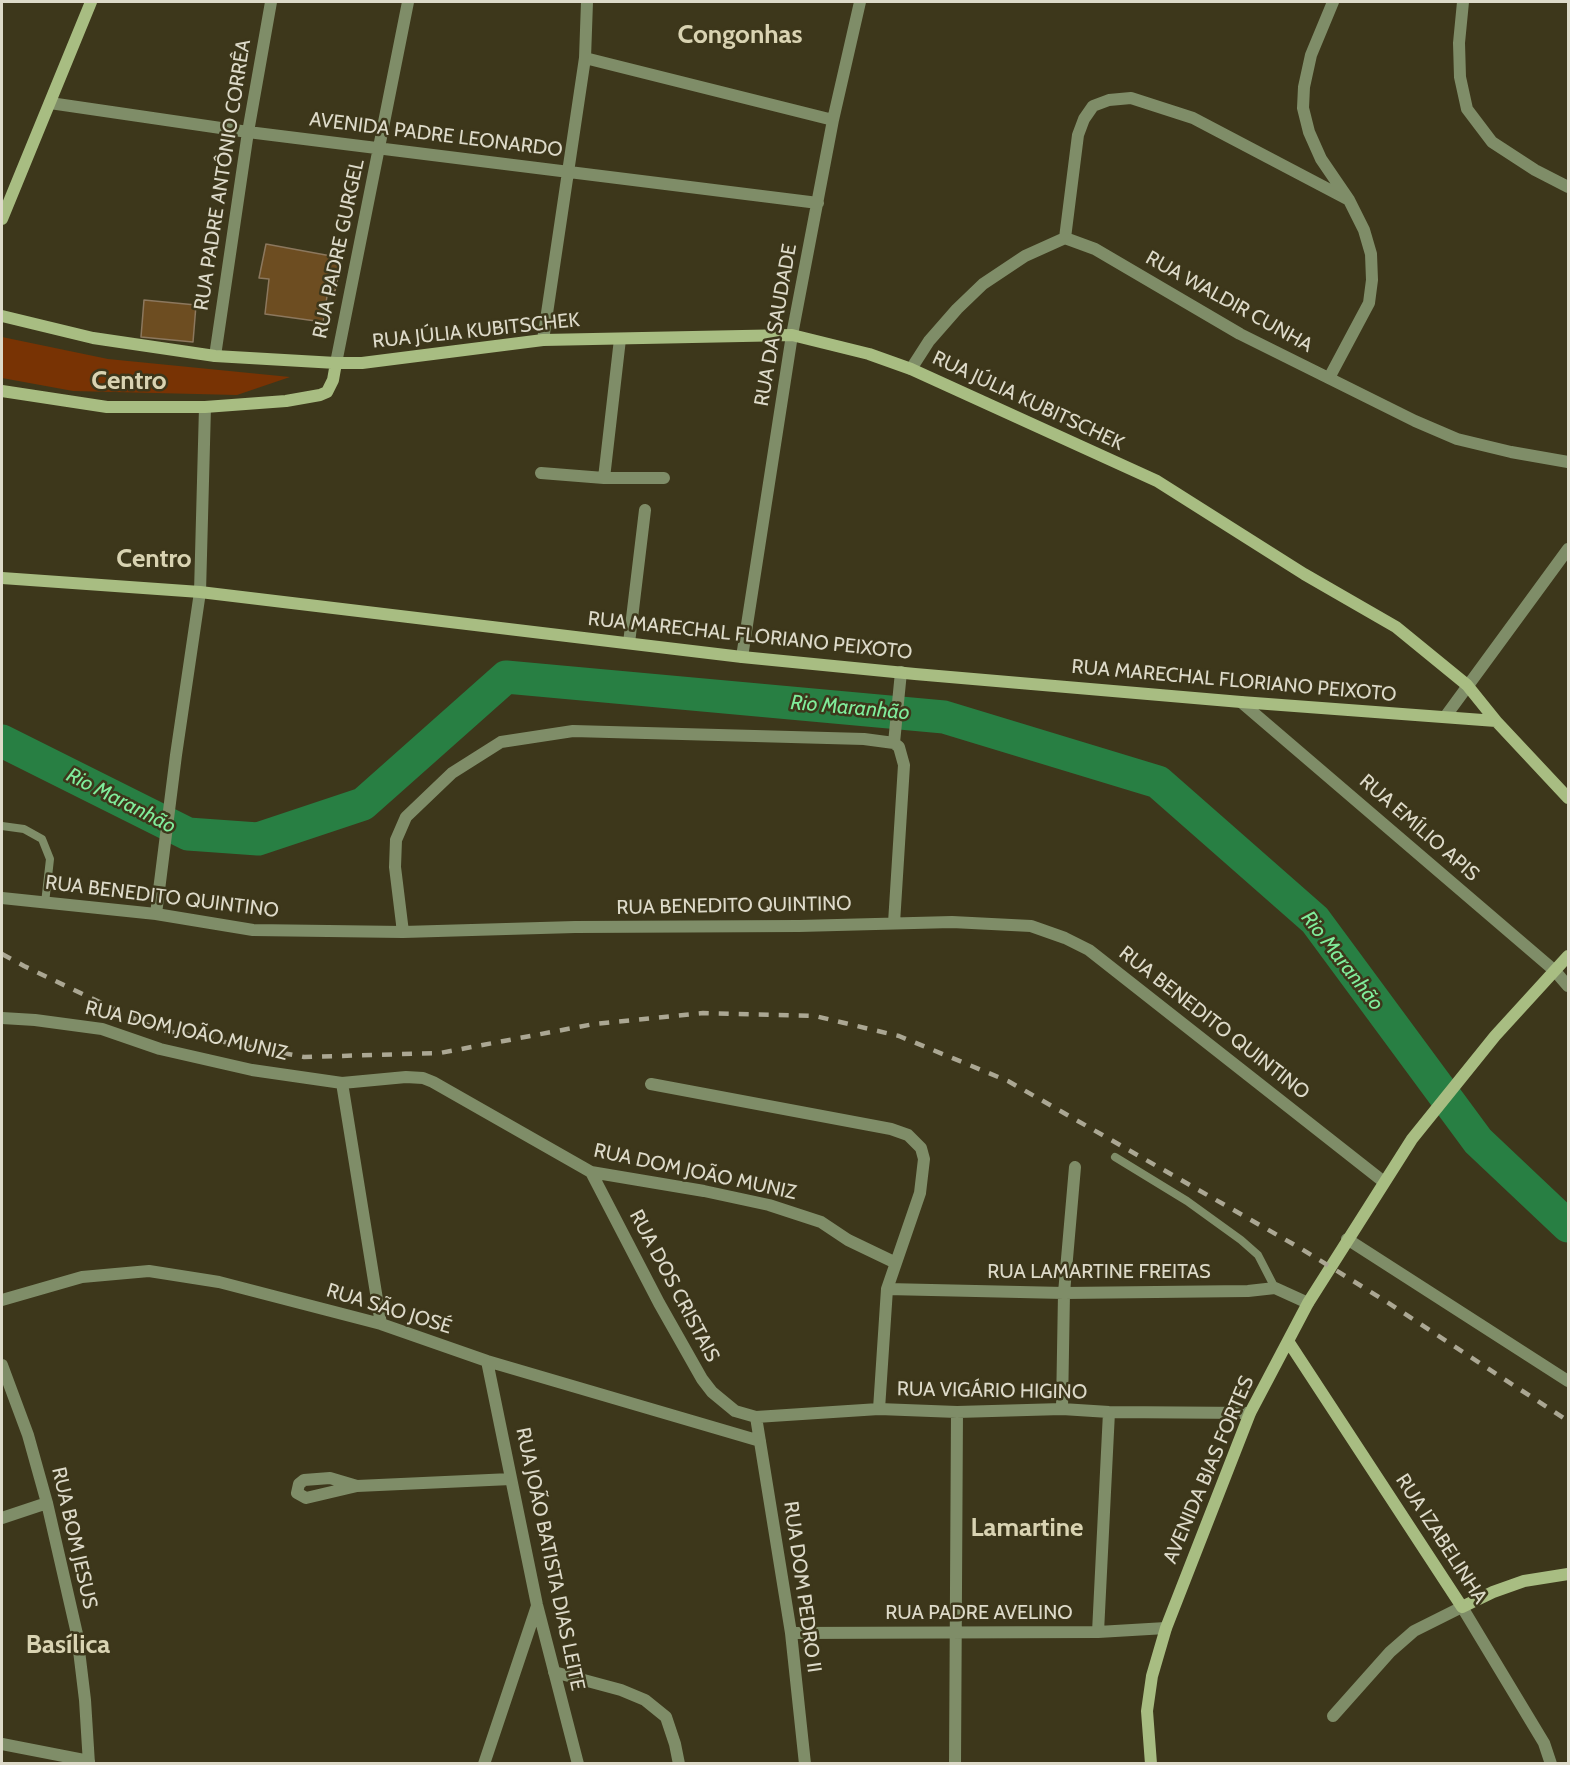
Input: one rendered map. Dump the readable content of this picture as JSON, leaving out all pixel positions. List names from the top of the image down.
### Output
{
  "streets": {
    "main road": [
      "RUA JÚLIA KUBITSCHEK",
      "RUA MARECHAL FLORIANO PEIXOTO",
      "AVENIDA BIAS FORTES",
      "RUA IZABELINHA"
    ],
    "street": [
      "AVENIDA PADRE LEONARDO",
      "RUA PADRE ANTÔNIO CORRÊA",
      "RUA PADRE GURGEL",
      "RUA WALDIR CUNHA",
      "RUA DA SAUDADE",
      "RUA EMÍLIO APIS",
      "RUA BENEDITO QUINTINO",
      "RUA DOM JOÃO MUNIZ",
      "RUA LAMARTINE FREITAS",
      "RUA DOS CRISTAIS",
      "RUA SÃO JOSÉ",
      "RUA VIGÁRIO HIGINO",
      "RUA BOM JESUS",
      "RUA JOÃO BATISTA DIAS LEITE",
      "RUA DOM PEDRO II",
      "RUA PADRE AVELINO"
    ]
  },
  "crossings": [
    ["AVENIDA PADRE LEONARDO", "RUA PADRE ANTÔNIO CORRÊA"],
    ["AVENIDA PADRE LEONARDO", "RUA PADRE GURGEL"],
    ["AVENIDA PADRE LEONARDO", "RUA DA SAUDADE"],
    ["RUA PADRE ANTÔNIO CORRÊA", "RUA JÚLIA KUBITSCHEK"],
    ["RUA PADRE GURGEL", "RUA JÚLIA KUBITSCHEK"],
    ["RUA DA SAUDADE", "RUA JÚLIA KUBITSCHEK"],
    ["RUA DA SAUDADE", "RUA MARECHAL FLORIANO PEIXOTO"],
    ["RUA JÚLIA KUBITSCHEK", "RUA MARECHAL FLORIANO PEIXOTO"],
    ["RUA MARECHAL FLORIANO PEIXOTO", "RUA EMÍLIO APIS"],
    ["RUA EMÍLIO APIS", "AVENIDA BIAS FORTES"],
    ["RUA BENEDITO QUINTINO", "AVENIDA BIAS FORTES"],
    ["RUA DOM JOÃO MUNIZ", "RUA DOS CRISTAIS"],
    ["RUA DOS CRISTAIS", "RUA VIGÁRIO HIGINO"],
    ["RUA SÃO JOSÉ", "RUA JOÃO BATISTA DIAS LEITE"],
    ["RUA SÃO JOSÉ", "RUA DOM PEDRO II"],
    ["RUA VIGÁRIO HIGINO", "AVENIDA BIAS FORTES"],
    ["RUA VIGÁRIO HIGINO", "RUA DOM PEDRO II"],
    ["AVENIDA BIAS FORTES", "RUA IZABELINHA"],
    ["AVENIDA BIAS FORTES", "RUA PADRE AVELINO"],
    ["RUA DOM PEDRO II", "RUA PADRE AVELINO"]
  ],
  "districts": [
    "Congonhas",
    "Centro",
    "Centro",
    "Lamartine",
    "Basílica"
  ],
  "water": ["Rio Maranhão"]
}
